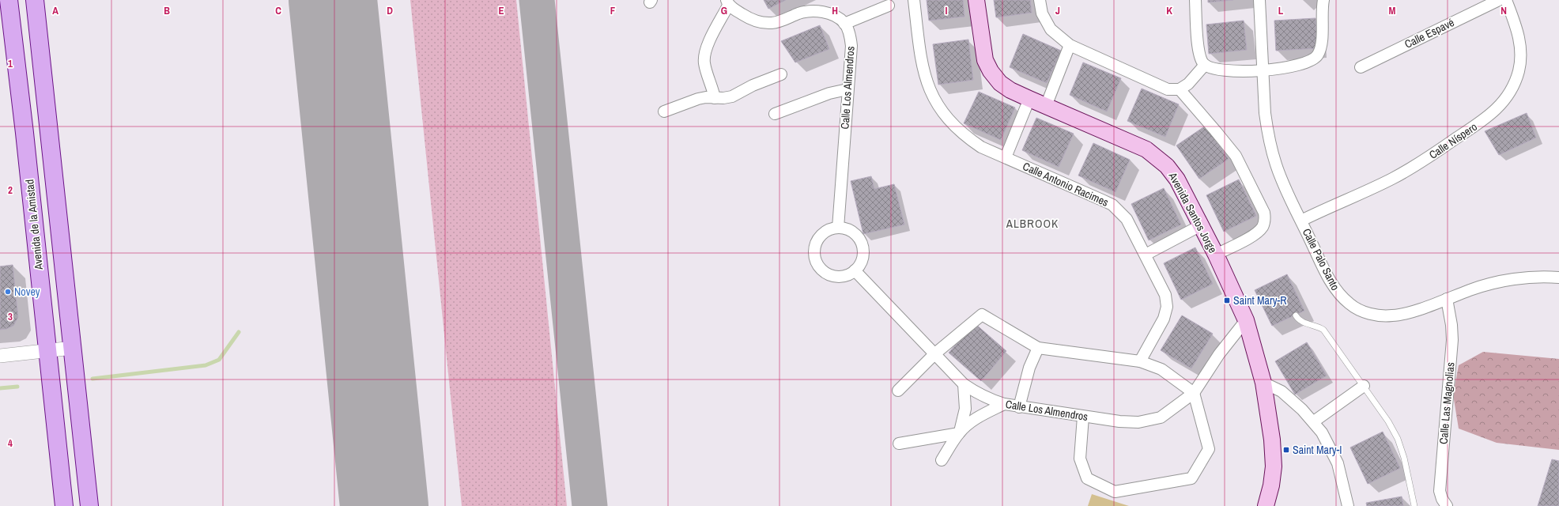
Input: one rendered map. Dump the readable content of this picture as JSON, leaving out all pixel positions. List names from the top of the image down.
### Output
{
  "streets": {
    "main road": ["Avenida Santos Jorge", "Avenida de la Amistad"],
    "street": [
      "Calle Espavé",
      "Calle Los Almendros",
      "Calle Níspero",
      "Calle Antonio Racimes",
      "Calle Palo Santo",
      "Calle Las Magnolias"
    ]
  },
  "crossings": [
    ["Calle Los Almendros", "Avenida Santos Jorge"],
    ["Calle Níspero", "Calle Palo Santo"],
    ["Calle Palo Santo", "Calle Las Magnolias"]
  ],
  "districts": ["ALBROOK"],
  "places": {
    "other": ["Novey"],
    "transit": ["Saint Mary-R", "Saint Mary-I"]
  },
  "grid": {
    "columns": [
      "A",
      "B",
      "C",
      "D",
      "E",
      "F",
      "G",
      "H",
      "I",
      "J",
      "K",
      "L",
      "M",
      "N"
    ],
    "rows": [
      "1",
      "2",
      "3",
      "4"
    ]
  }
}
